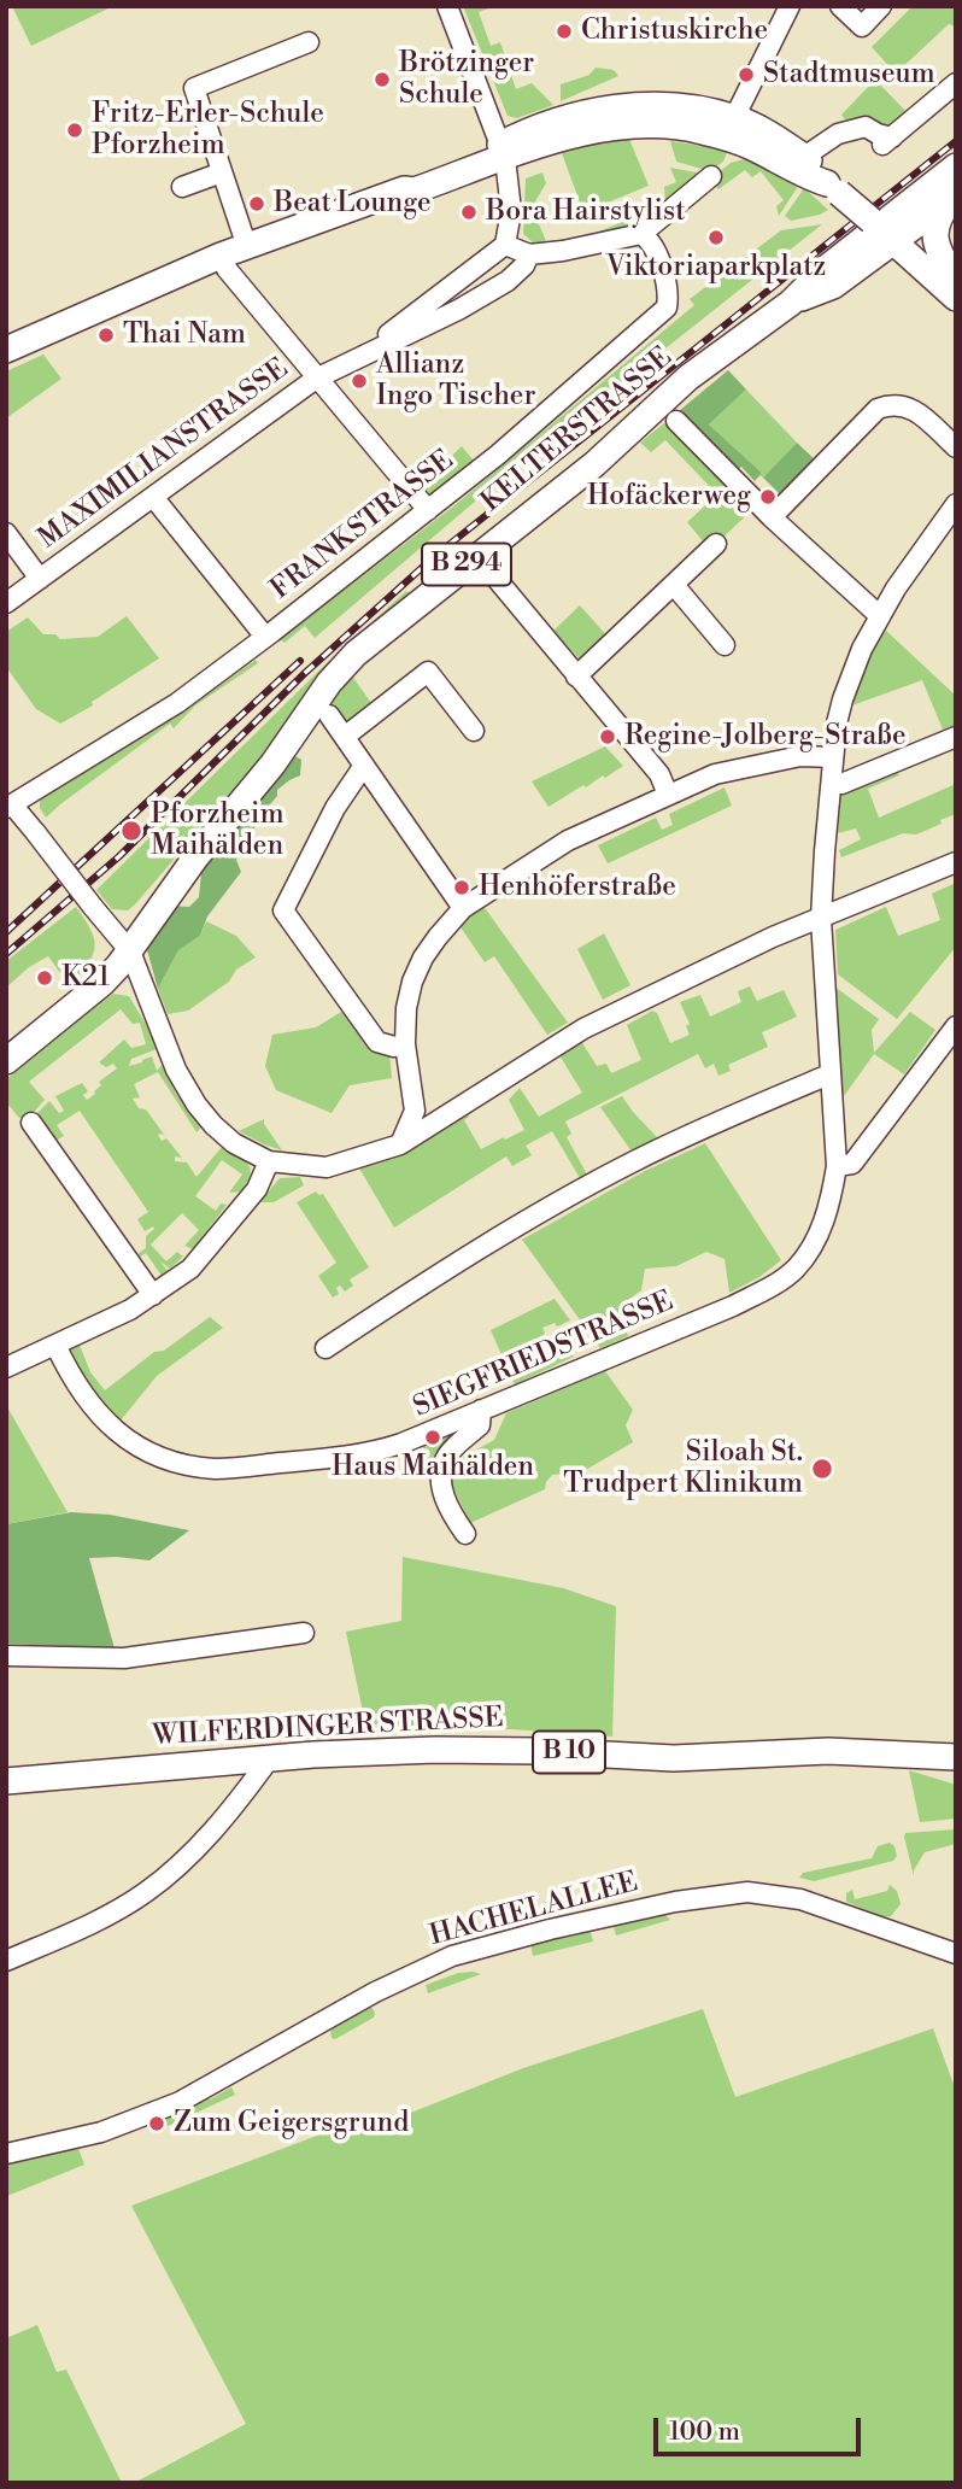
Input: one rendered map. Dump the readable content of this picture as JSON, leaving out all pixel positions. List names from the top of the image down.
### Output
{
  "streets": {
    "main road": [
      "KELTERSTRASSE",
      "B 294",
      "WILFERDINGER STRASSE",
      "B 10"
    ],
    "street": [
      "MAXIMILIANSTRASSE",
      "FRANKSTRASSE",
      "SIEGFRIEDSTRASSE",
      "HACHELALLEE"
    ]
  },
  "places": [
    "Christuskirche",
    "Stadtmuseum",
    "Brötzinger Schule",
    "Fritz-Erler-Schule Pforzheim",
    "Beat Lounge",
    "Bora Hairstylist",
    "Viktoriaparkplatz",
    "Thai Nam",
    "Allianz Ingo Tischer",
    "Hofäckerweg",
    "Regine-Jolberg-Straße",
    "Pforzheim Maihälden",
    "Henhöferstraße",
    "K21",
    "Haus Maihälden",
    "Siloah St. Trudpert Klinikum",
    "Zum Geigersgrund"
  ],
  "scale_bar": "100 m"
}
